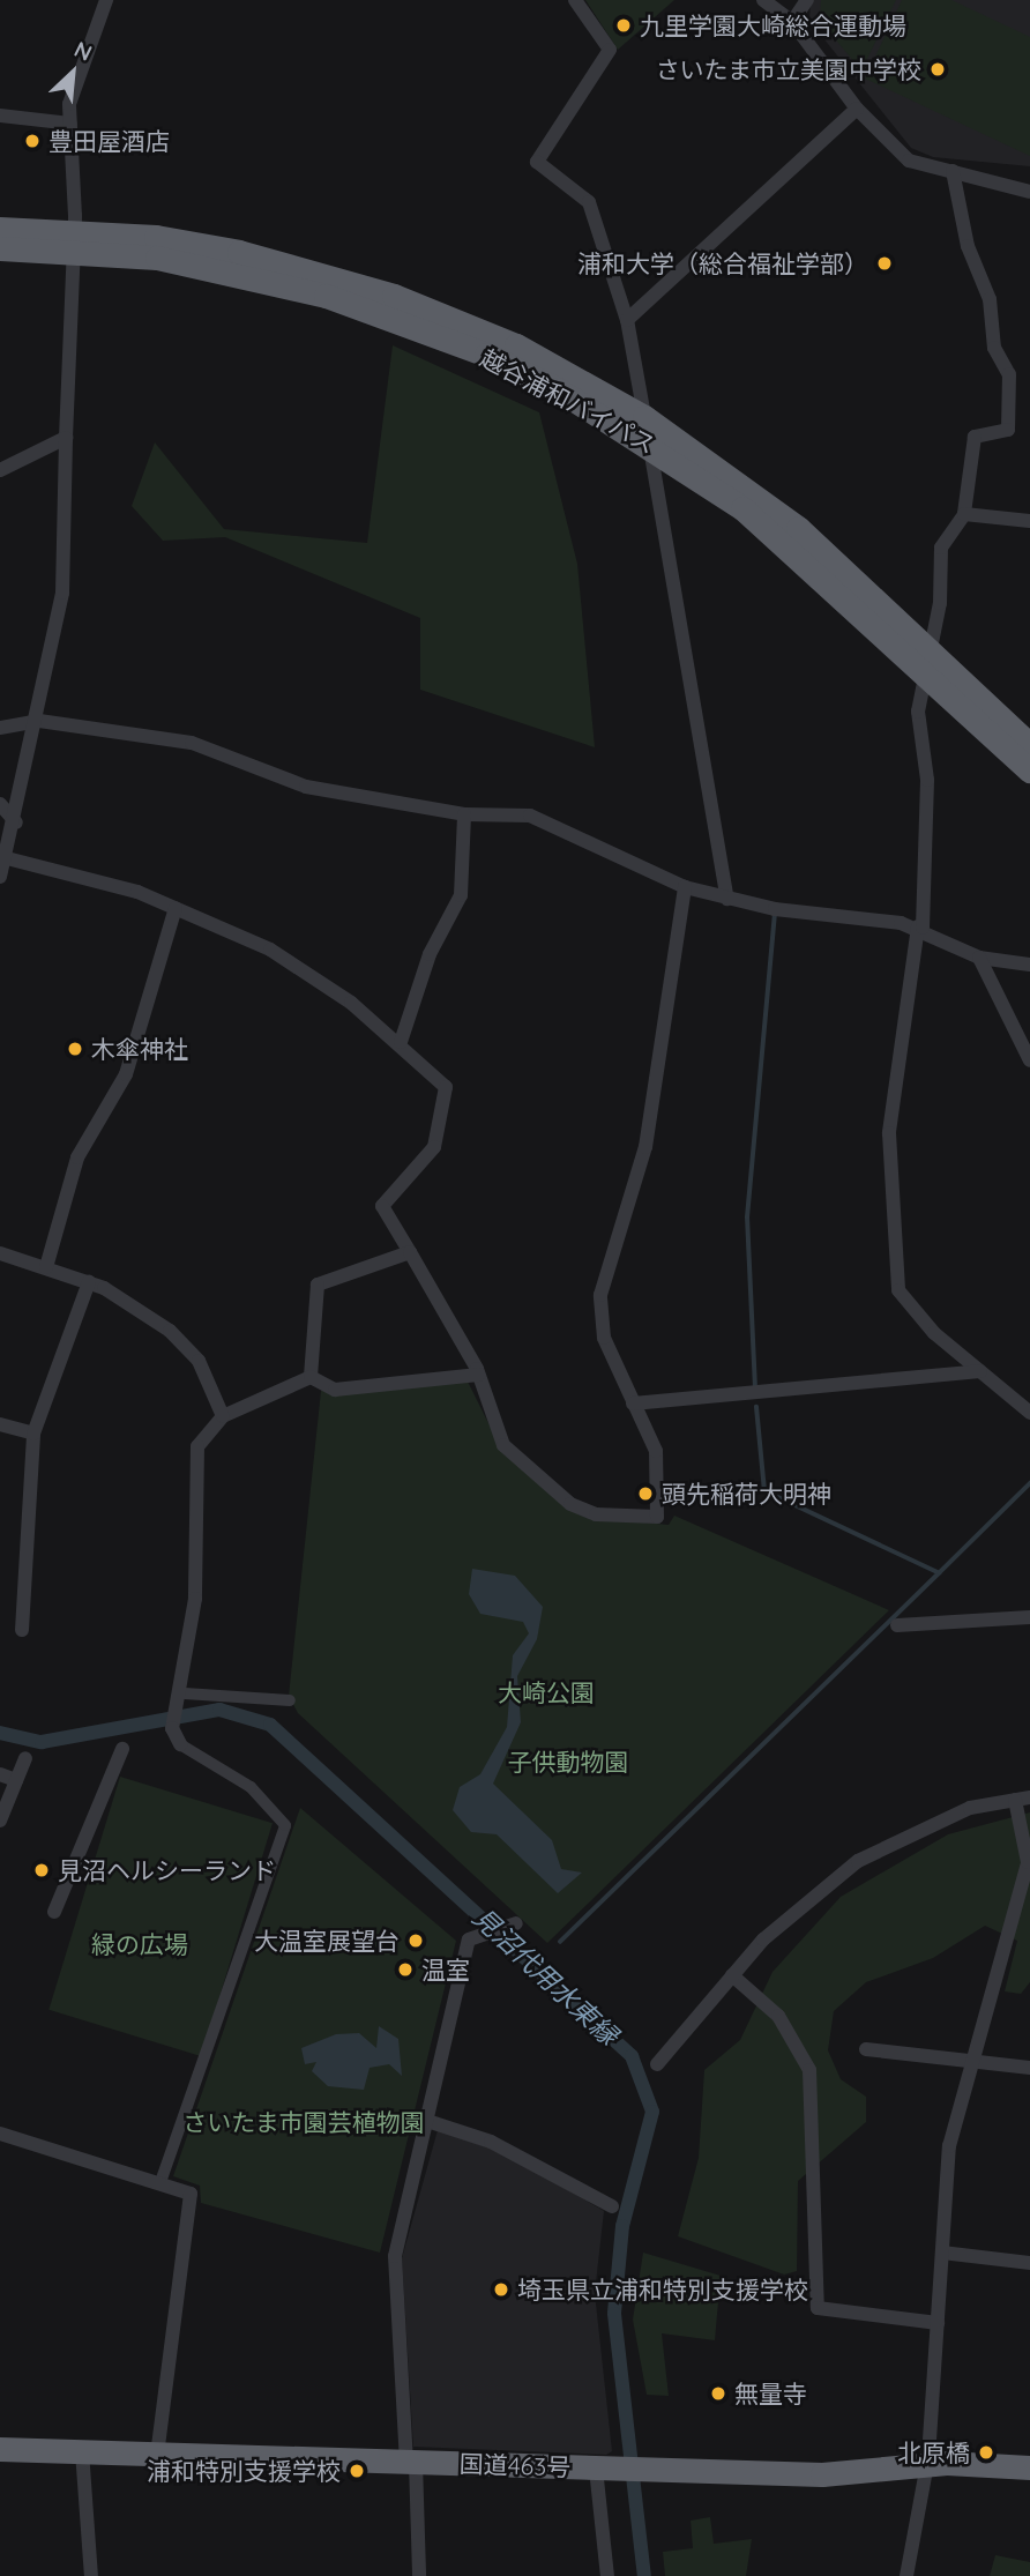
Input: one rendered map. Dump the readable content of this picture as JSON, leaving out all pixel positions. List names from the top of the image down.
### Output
{
  "streets": {
    "highway": ["越谷浦和バイパス", "国道463号"]
  },
  "water": ["見沼代用水東縁"],
  "parks": [
    "大崎公園",
    "子供動物園",
    "緑の広場",
    "さいたま市園芸植物園"
  ],
  "places": [
    "九里学園大崎総合運動場",
    "さいたま市立美園中学校",
    "豊田屋酒店",
    "浦和大学（総合福祉学部）",
    "木傘神社",
    "頭先稲荷大明神",
    "見沼ヘルシーランド",
    "大温室展望台",
    "温室",
    "埼玉県立浦和特別支援学校",
    "無量寺",
    "北原橋",
    "浦和特別支援学校"
  ],
  "north": "top right"
}
